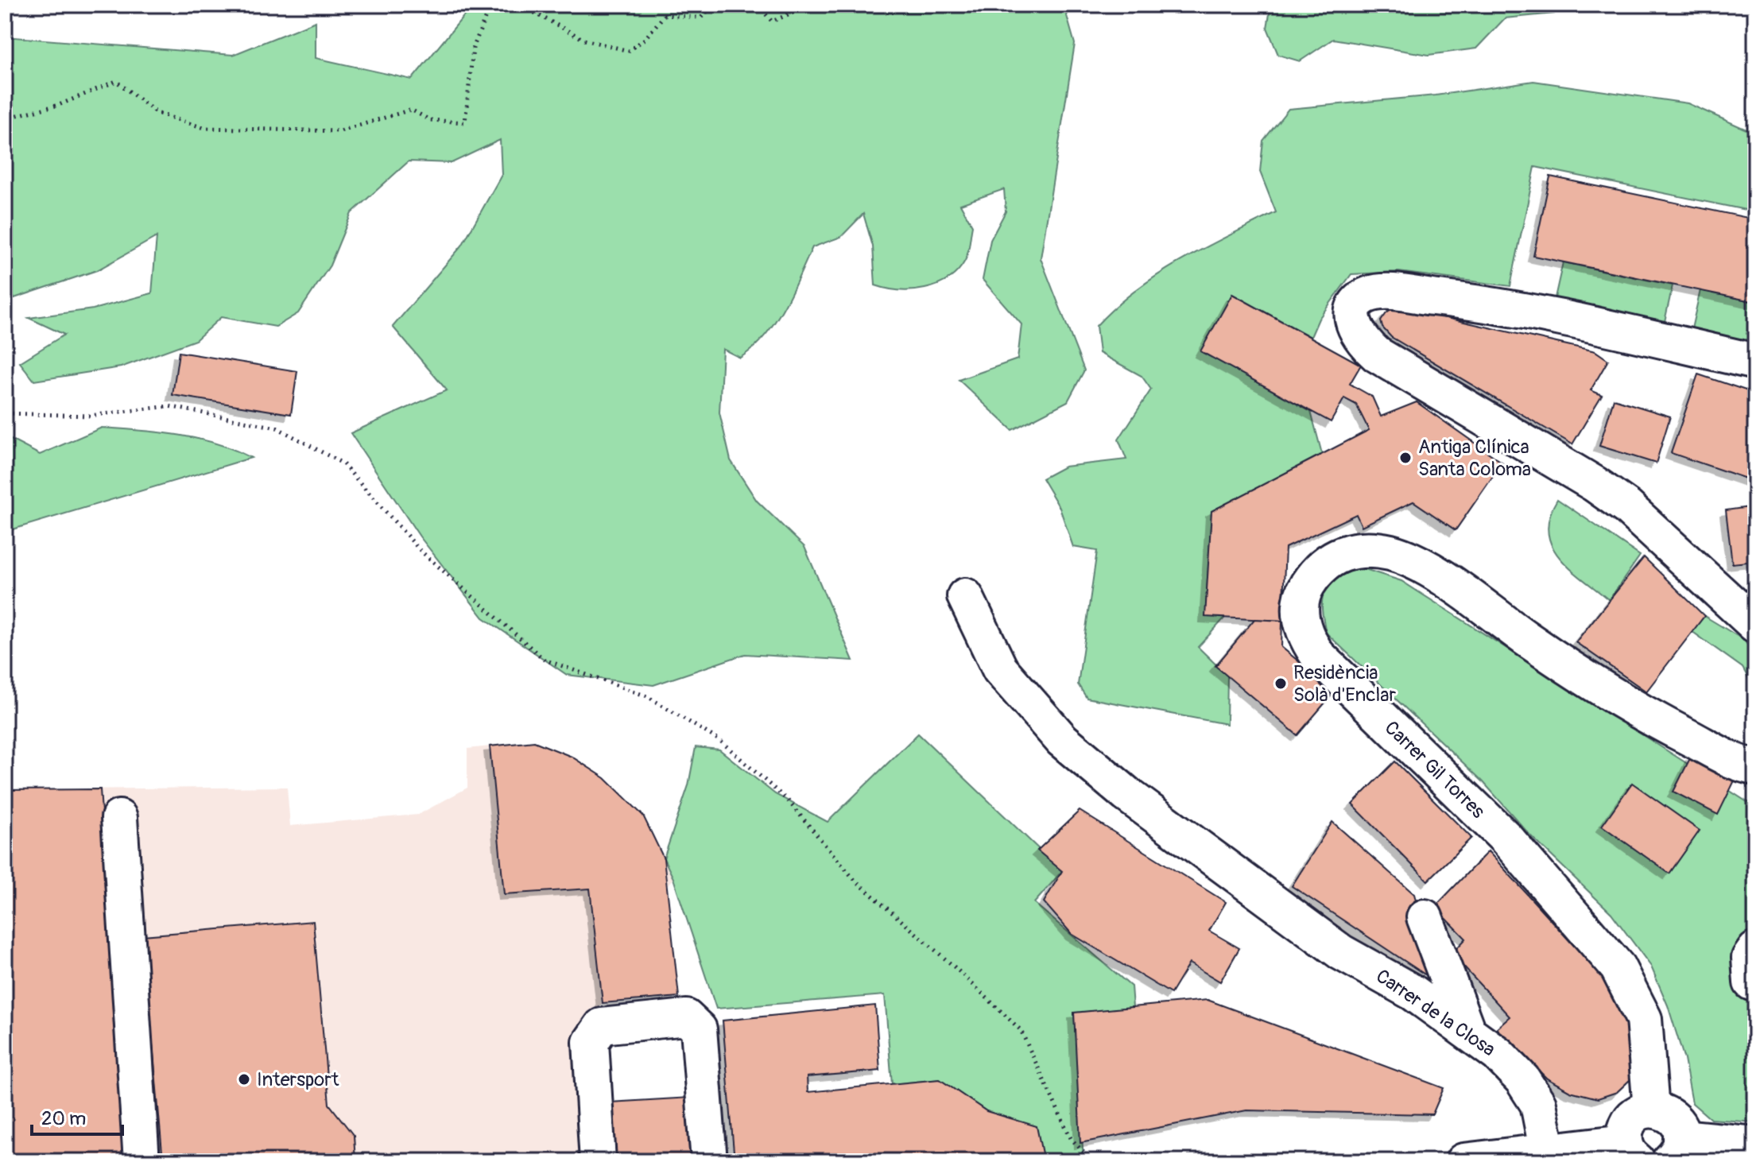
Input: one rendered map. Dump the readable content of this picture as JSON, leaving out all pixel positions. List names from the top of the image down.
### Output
{
  "streets": {
    "street": ["Carrer Gil Torres", "Carrer de la Closa"]
  },
  "places": ["Antiga Clínica Santa Coloma", "Residència Solà d'Enclar", "Intersport"],
  "scale_bar": "20 m"
}
